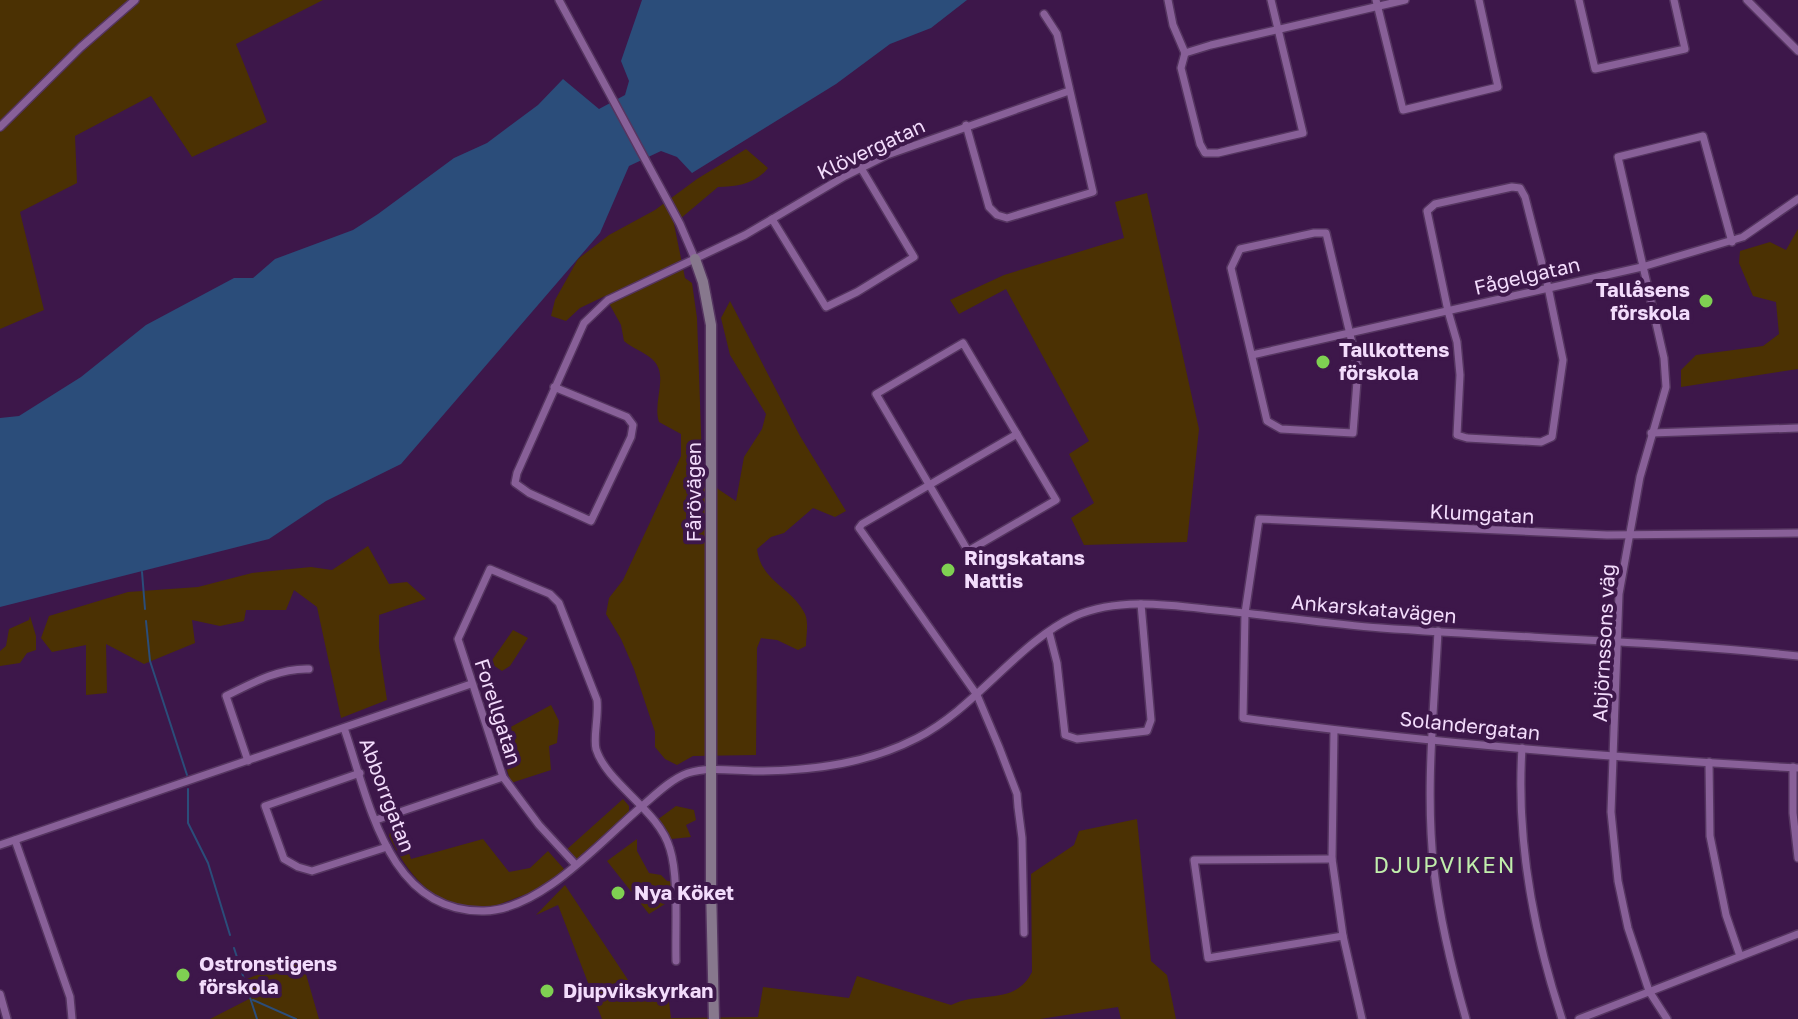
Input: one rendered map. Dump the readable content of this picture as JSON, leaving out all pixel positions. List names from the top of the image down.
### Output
{
  "streets": {
    "street": [
      "Klövergatan",
      "Fågelgatan",
      "Fårövägen",
      "Klumgatan",
      "Ankarskatavägen",
      "Abjörnssons väg",
      "Forellgatan",
      "Solandergatan",
      "Abborrgatan"
    ]
  },
  "crossings": [
    ["Klövergatan", "Fårövägen"],
    ["Fågelgatan", "Abjörnssons väg"],
    ["Fårövägen", "Ankarskatavägen"],
    ["Fårövägen", "Abborrgatan"],
    ["Klumgatan", "Ankarskatavägen"],
    ["Klumgatan", "Abjörnssons väg"],
    ["Klumgatan", "Solandergatan"],
    ["Ankarskatavägen", "Abjörnssons väg"],
    ["Ankarskatavägen", "Solandergatan"],
    ["Ankarskatavägen", "Abborrgatan"],
    ["Abjörnssons väg", "Solandergatan"],
    ["Forellgatan", "Abborrgatan"]
  ],
  "districts": ["DJUPVIKEN"],
  "places": [
    "Tallåsens förskola",
    "Tallkottens förskola",
    "Ringskatans Nattis",
    "Nya Köket",
    "Ostronstigens förskola",
    "Djupvikskyrkan"
  ]
}
